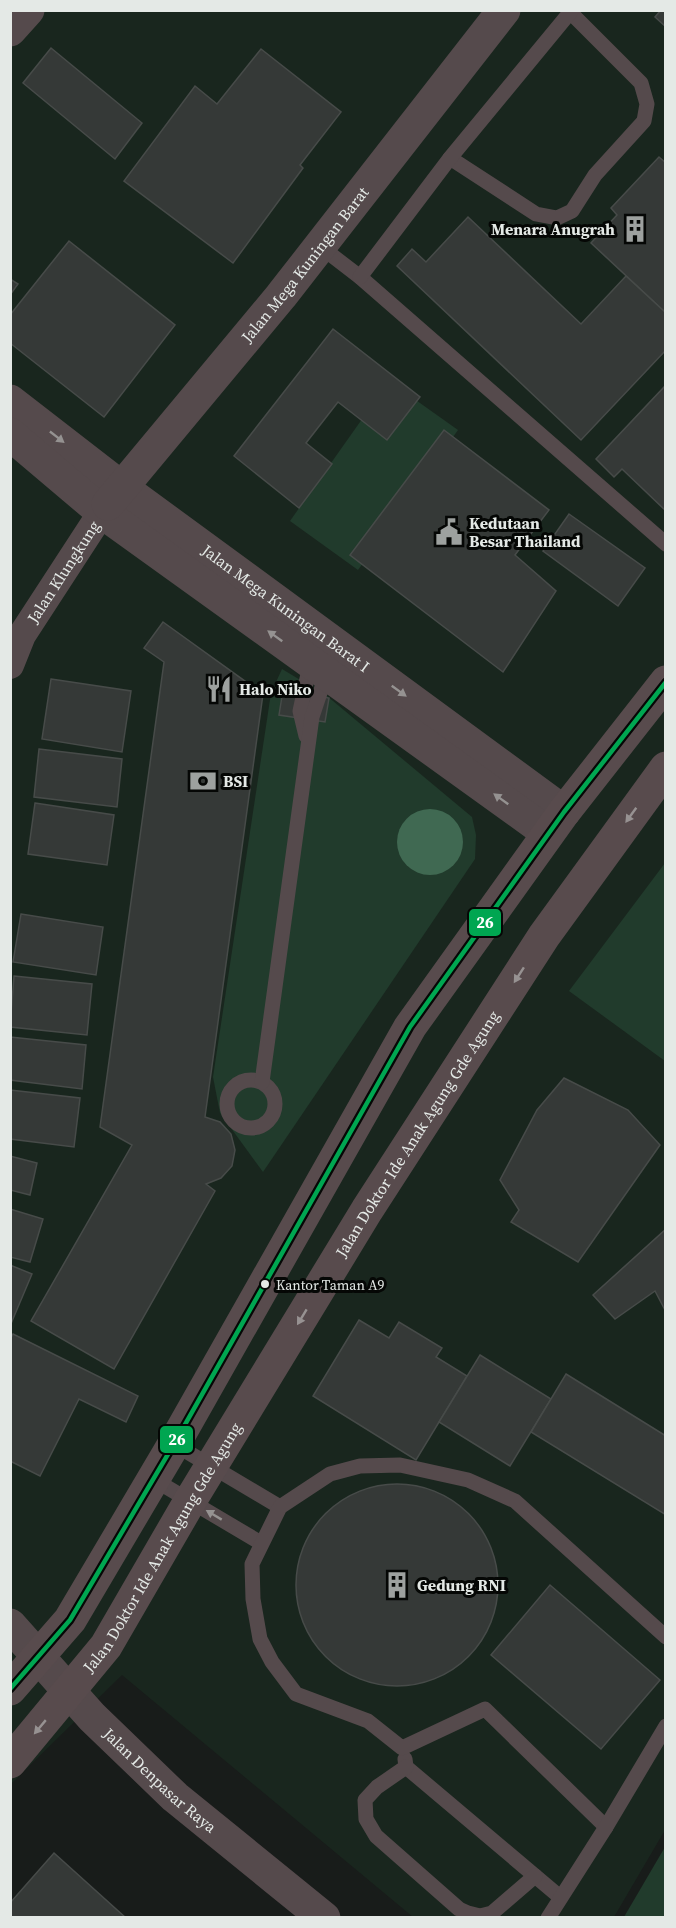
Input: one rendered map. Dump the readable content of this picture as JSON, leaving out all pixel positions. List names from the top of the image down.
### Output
{
  "streets": {
    "main road": ["Jalan Doktor Ide Anak Agung Gde Agung"],
    "street": [
      "Jalan Mega Kuningan Barat",
      "Jalan Klungkung",
      "Jalan Mega Kuningan Barat I",
      "Jalan Denpasar Raya"
    ]
  },
  "crossings": [
    ["Jalan Mega Kuningan Barat", "Jalan Klungkung"],
    ["Jalan Mega Kuningan Barat", "Jalan Mega Kuningan Barat I"],
    ["Jalan Klungkung", "Jalan Mega Kuningan Barat I"],
    ["Jalan Doktor Ide Anak Agung Gde Agung", "Jalan Denpasar Raya"]
  ],
  "places": {
    "building": ["Menara Anugrah", "Gedung RNI"],
    "public building": ["Kedutaan Besar Thailand"],
    "restaurant": ["Halo Niko"],
    "bank": ["BSI"],
    "other": ["Kantor Taman A9"]
  },
  "lines": ["transit line 26"]
}
